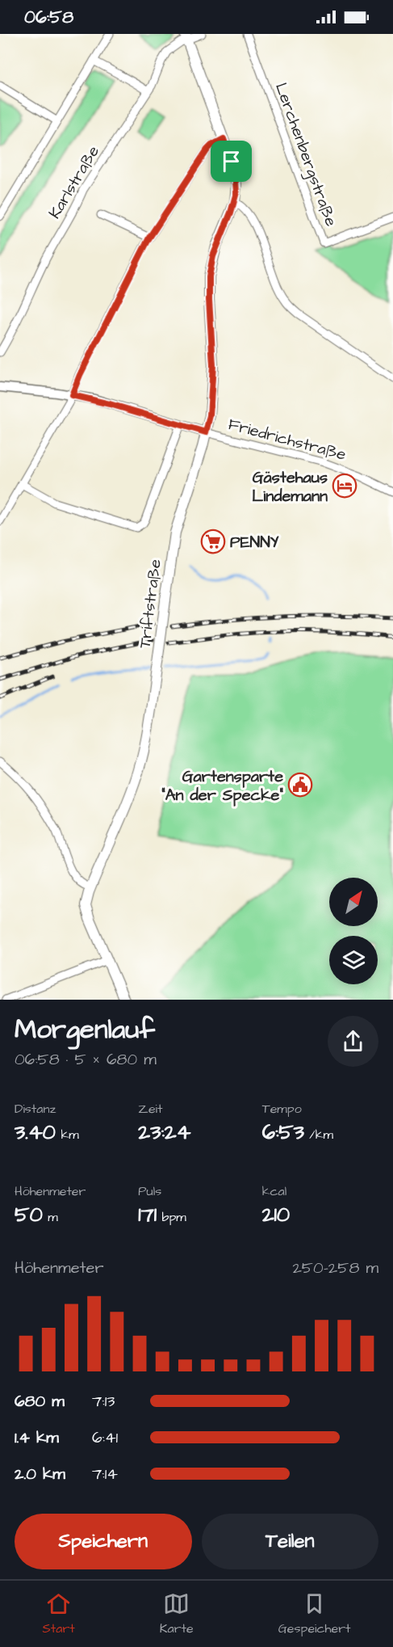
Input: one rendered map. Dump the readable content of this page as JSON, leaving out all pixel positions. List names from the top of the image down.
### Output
{
  "streets": {
    "main road": ["Triftstraße"],
    "street": ["Lerchenbergstraße", "Karlstraße", "Friedrichstraße"]
  },
  "crossings": [
    ["Friedrichstraße", "Triftstraße"]
  ],
  "places": {
    "hotel": ["Gästehaus Lindemann"],
    "supermarket": ["PENNY"],
    "public building": ["Gartensparte \"An der Specke\""]
  },
  "north": "top right",
  "page": {
    "status": "06:58",
    "heading": ["Morgenlauf", "06:58 · 5 × 680 m"],
    "stats": [
      ["Distanz", "3.40 km"],
      ["Zeit", "23:24"],
      ["Tempo", "6:53 /km"],
      ["Höhenmeter", "50 m"],
      ["Puls", "171 bpm"],
      ["kcal", "210"]
    ],
    "chart": ["Höhenmeter", "250–258 m"],
    "list": [
      {
        "name": "680 m",
        "note": "7:13"
      },
      {
        "name": "1.4 km",
        "note": "6:41"
      },
      {
        "name": "2.0 km",
        "note": "7:14"
      }
    ],
    "buttons": ["Speichern", "Teilen"],
    "tabs": ["Start", "Karte", "Gespeichert"]
  }
}
